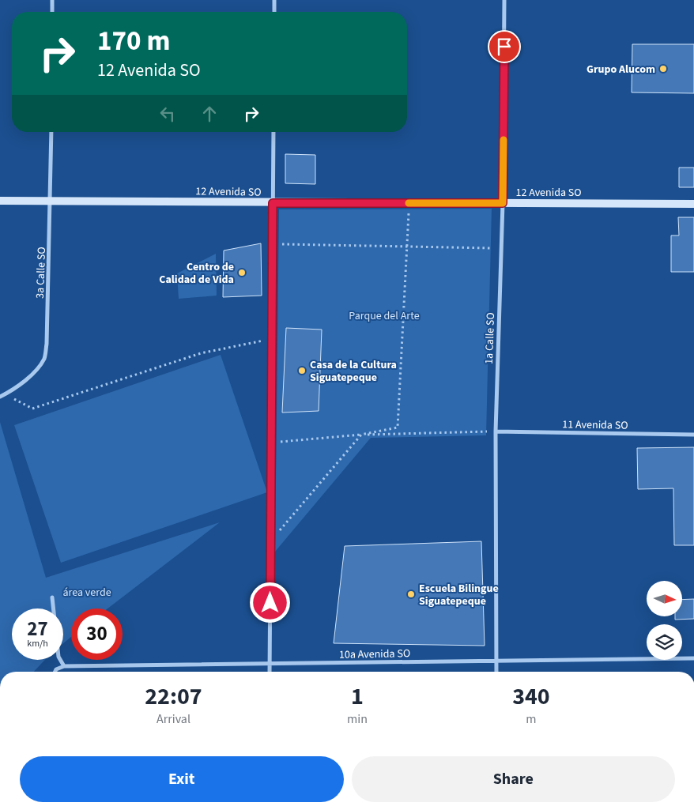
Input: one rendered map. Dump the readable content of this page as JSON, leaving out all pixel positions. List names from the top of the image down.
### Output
{
  "streets": {
    "street": [
      "12 Avenida SO",
      "3a Calle SO",
      "1a Calle SO",
      "11 Avenida SO",
      "10a Avenida SO"
    ]
  },
  "crossings": [
    ["12 Avenida SO", "3a Calle SO"],
    ["12 Avenida SO", "1a Calle SO"],
    ["1a Calle SO", "11 Avenida SO"],
    ["1a Calle SO", "10a Avenida SO"]
  ],
  "parks": ["Parque del Arte", "área verde"],
  "places": [
    "Grupo Alucom",
    "Centro de Calidad de Vida",
    "Casa de la Cultura Siguatepeque",
    "Escuela Bilingue Siguatepeque"
  ],
  "north": "right",
  "page": {
    "turn": ["170 m", "12 Avenida SO"],
    "speed": "27 km/h",
    "limit": "30",
    "eta": [
      "22:07",
      "Arrival",
      "1",
      "min",
      "340",
      "m"
    ],
    "buttons": ["Exit", "Share"]
  }
}
